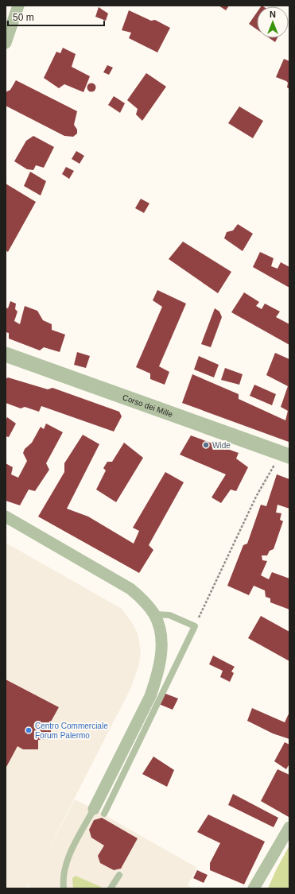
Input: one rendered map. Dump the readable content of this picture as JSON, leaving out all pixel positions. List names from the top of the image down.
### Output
{
  "streets": {
    "street": ["Corso dei Mille"]
  },
  "places": ["Wide", "Centro Commerciale Forum Palermo"],
  "scale_bar": "50 m",
  "north": "top"
}
